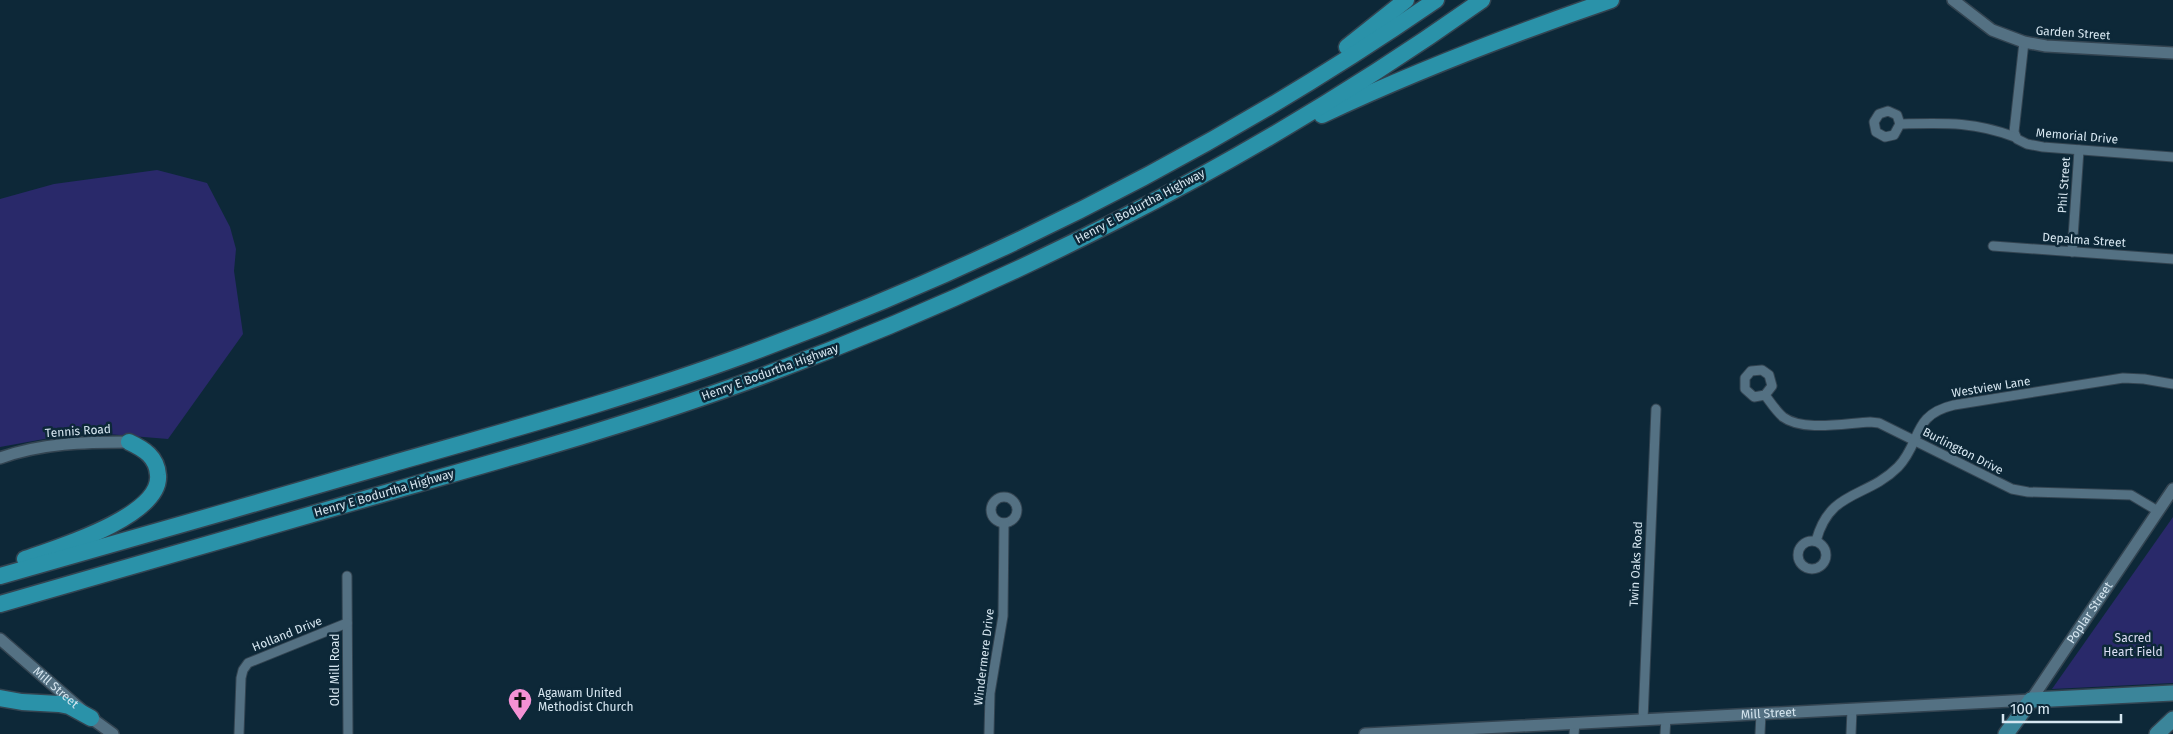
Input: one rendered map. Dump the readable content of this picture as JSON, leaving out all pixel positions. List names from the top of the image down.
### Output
{
  "streets": {
    "highway": ["Henry E Bodurtha Highway"],
    "main road": ["Poplar Street", "Mill Street"],
    "street": [
      "Garden Street",
      "Memorial Drive",
      "Phil Street",
      "Depalma Street",
      "Westview Lane",
      "Tennis Road",
      "Burlington Drive",
      "Twin Oaks Road",
      "Holland Drive",
      "Windermere Drive",
      "Old Mill Road"
    ]
  },
  "crossings": [
    ["Memorial Drive", "Phil Street"],
    ["Phil Street", "Depalma Street"],
    ["Westview Lane", "Burlington Drive"],
    ["Burlington Drive", "Poplar Street"],
    ["Twin Oaks Road", "Mill Street"],
    ["Poplar Street", "Mill Street"],
    ["Holland Drive", "Old Mill Road"]
  ],
  "parks": ["Sacred Heart Field"],
  "places": {
    "church": ["Agawam United Methodist Church"]
  },
  "scale_bar": "100 m"
}
